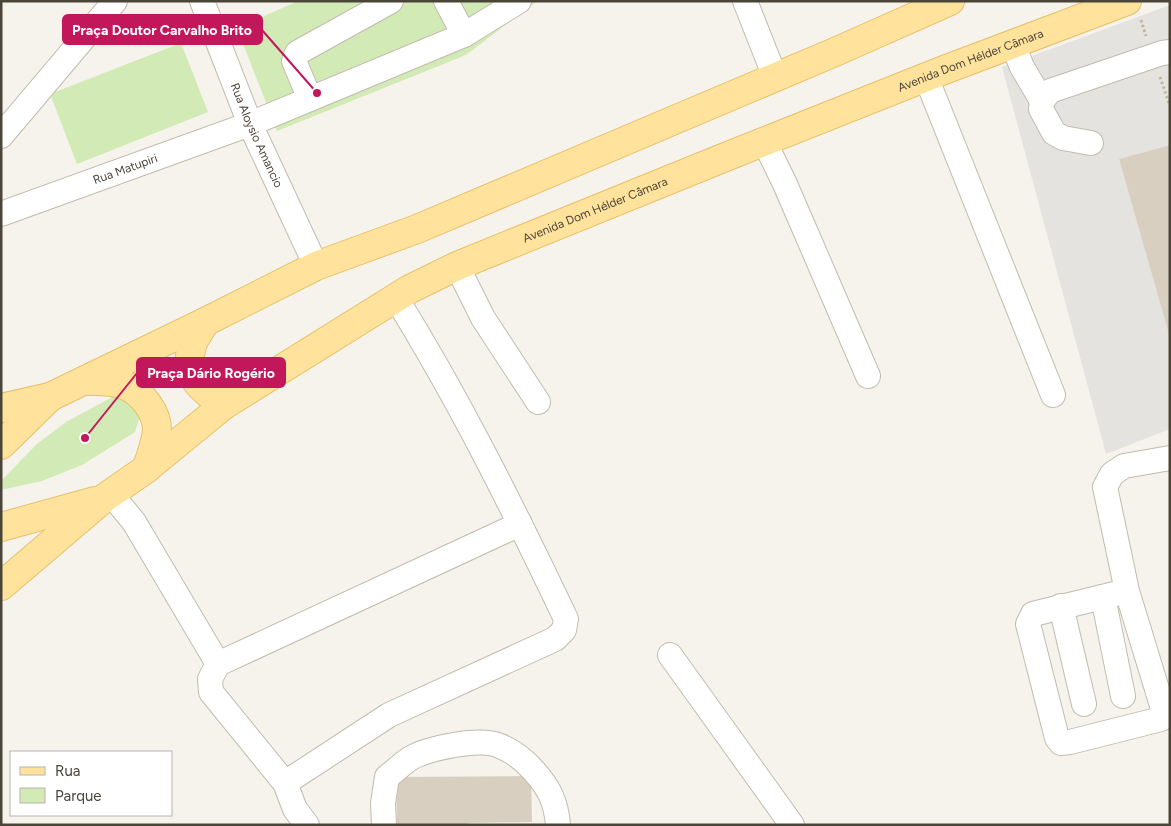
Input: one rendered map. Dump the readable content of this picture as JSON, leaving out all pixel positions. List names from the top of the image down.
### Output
{
  "streets": {
    "main road": ["Avenida Dom Hélder Câmara"],
    "street": ["Rua Aloysio Amancio", "Rua Matupiri"]
  },
  "crossings": [
    ["Rua Aloysio Amancio", "Rua Matupiri"]
  ],
  "places": ["Praça Doutor Carvalho Brito", "Praça Dário Rogério"],
  "legend": ["Rua", "Parque"]
}
